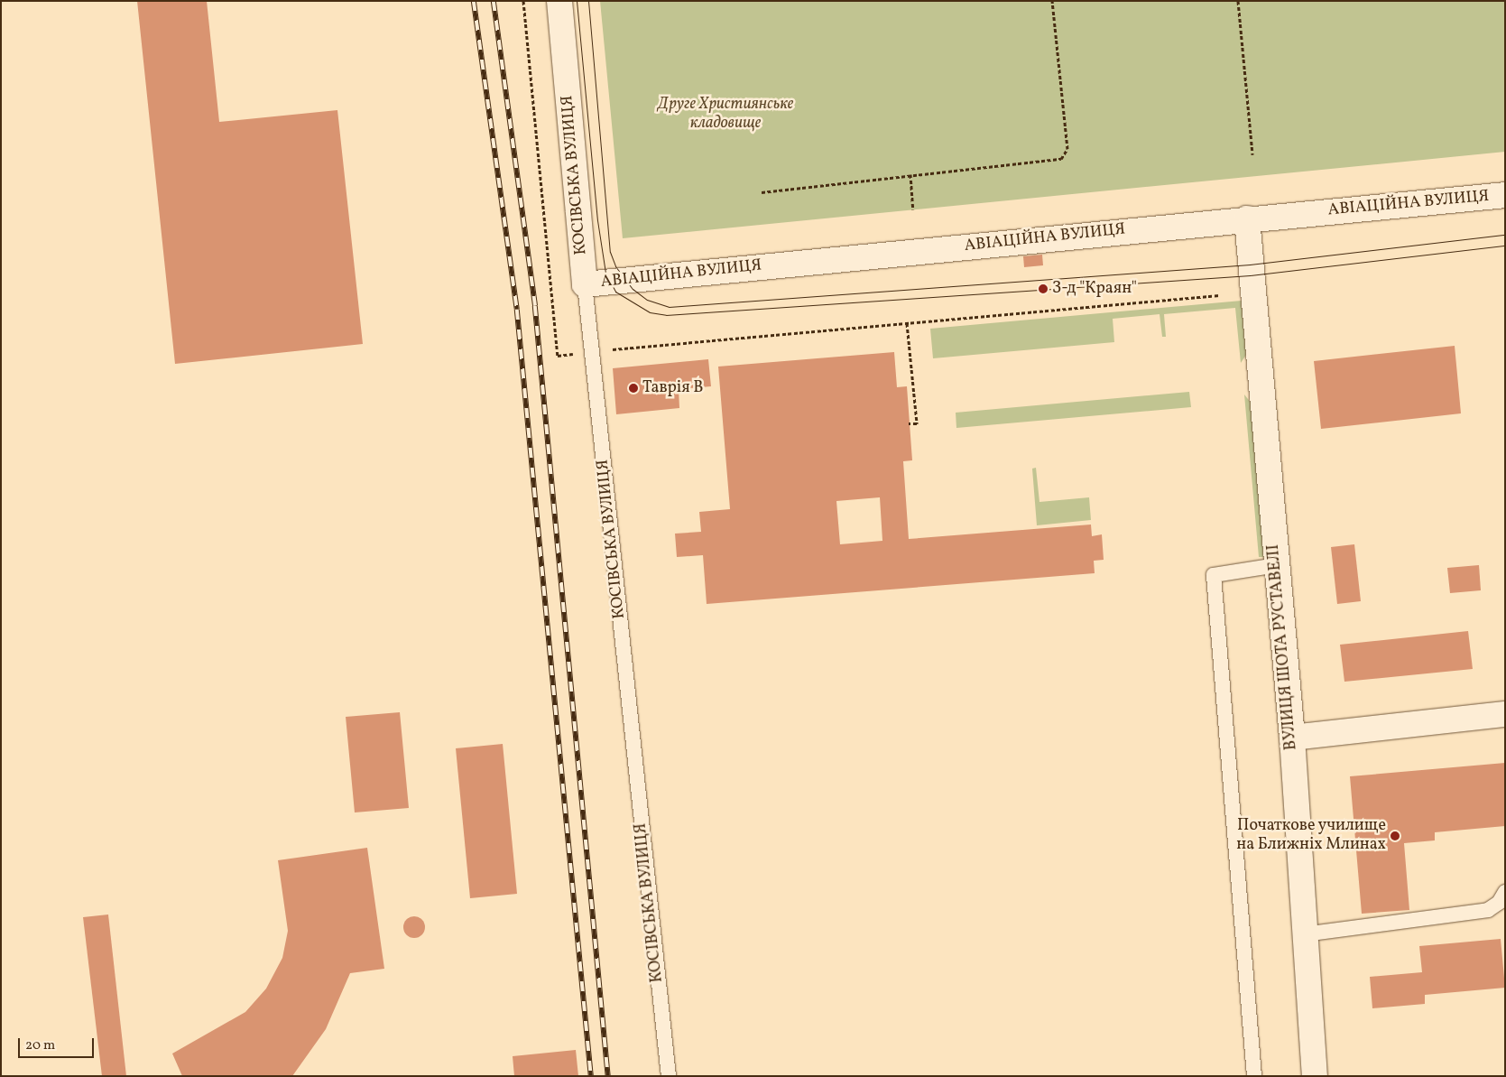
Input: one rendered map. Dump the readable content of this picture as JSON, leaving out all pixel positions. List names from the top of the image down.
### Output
{
  "streets": {
    "street": ["КОСІВСЬКА ВУЛИЦЯ", "АВІАЦІЙНА ВУЛИЦЯ", "ВУЛИЦЯ ШОТА РУСТАВЕЛІ"]
  },
  "crossings": [
    ["КОСІВСЬКА ВУЛИЦЯ", "АВІАЦІЙНА ВУЛИЦЯ"],
    ["АВІАЦІЙНА ВУЛИЦЯ", "ВУЛИЦЯ ШОТА РУСТАВЕЛІ"]
  ],
  "parks": ["Друге Християнське кладовище"],
  "places": ["З-д \"Краян\"", "Таврія В", "Початкове училище на Ближніх Млинах"],
  "scale_bar": "20 m"
}
